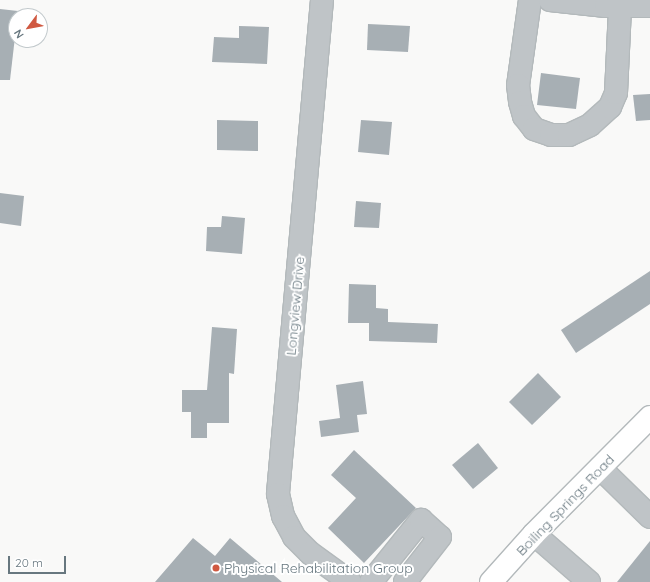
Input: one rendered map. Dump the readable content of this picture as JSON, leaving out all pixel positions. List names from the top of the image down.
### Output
{
  "streets": {
    "main road": ["Boiling Springs Road"],
    "street": ["Longview Drive"]
  },
  "places": ["Physical Rehabilitation Group"],
  "scale_bar": "20 m",
  "north": "bottom left"
}
